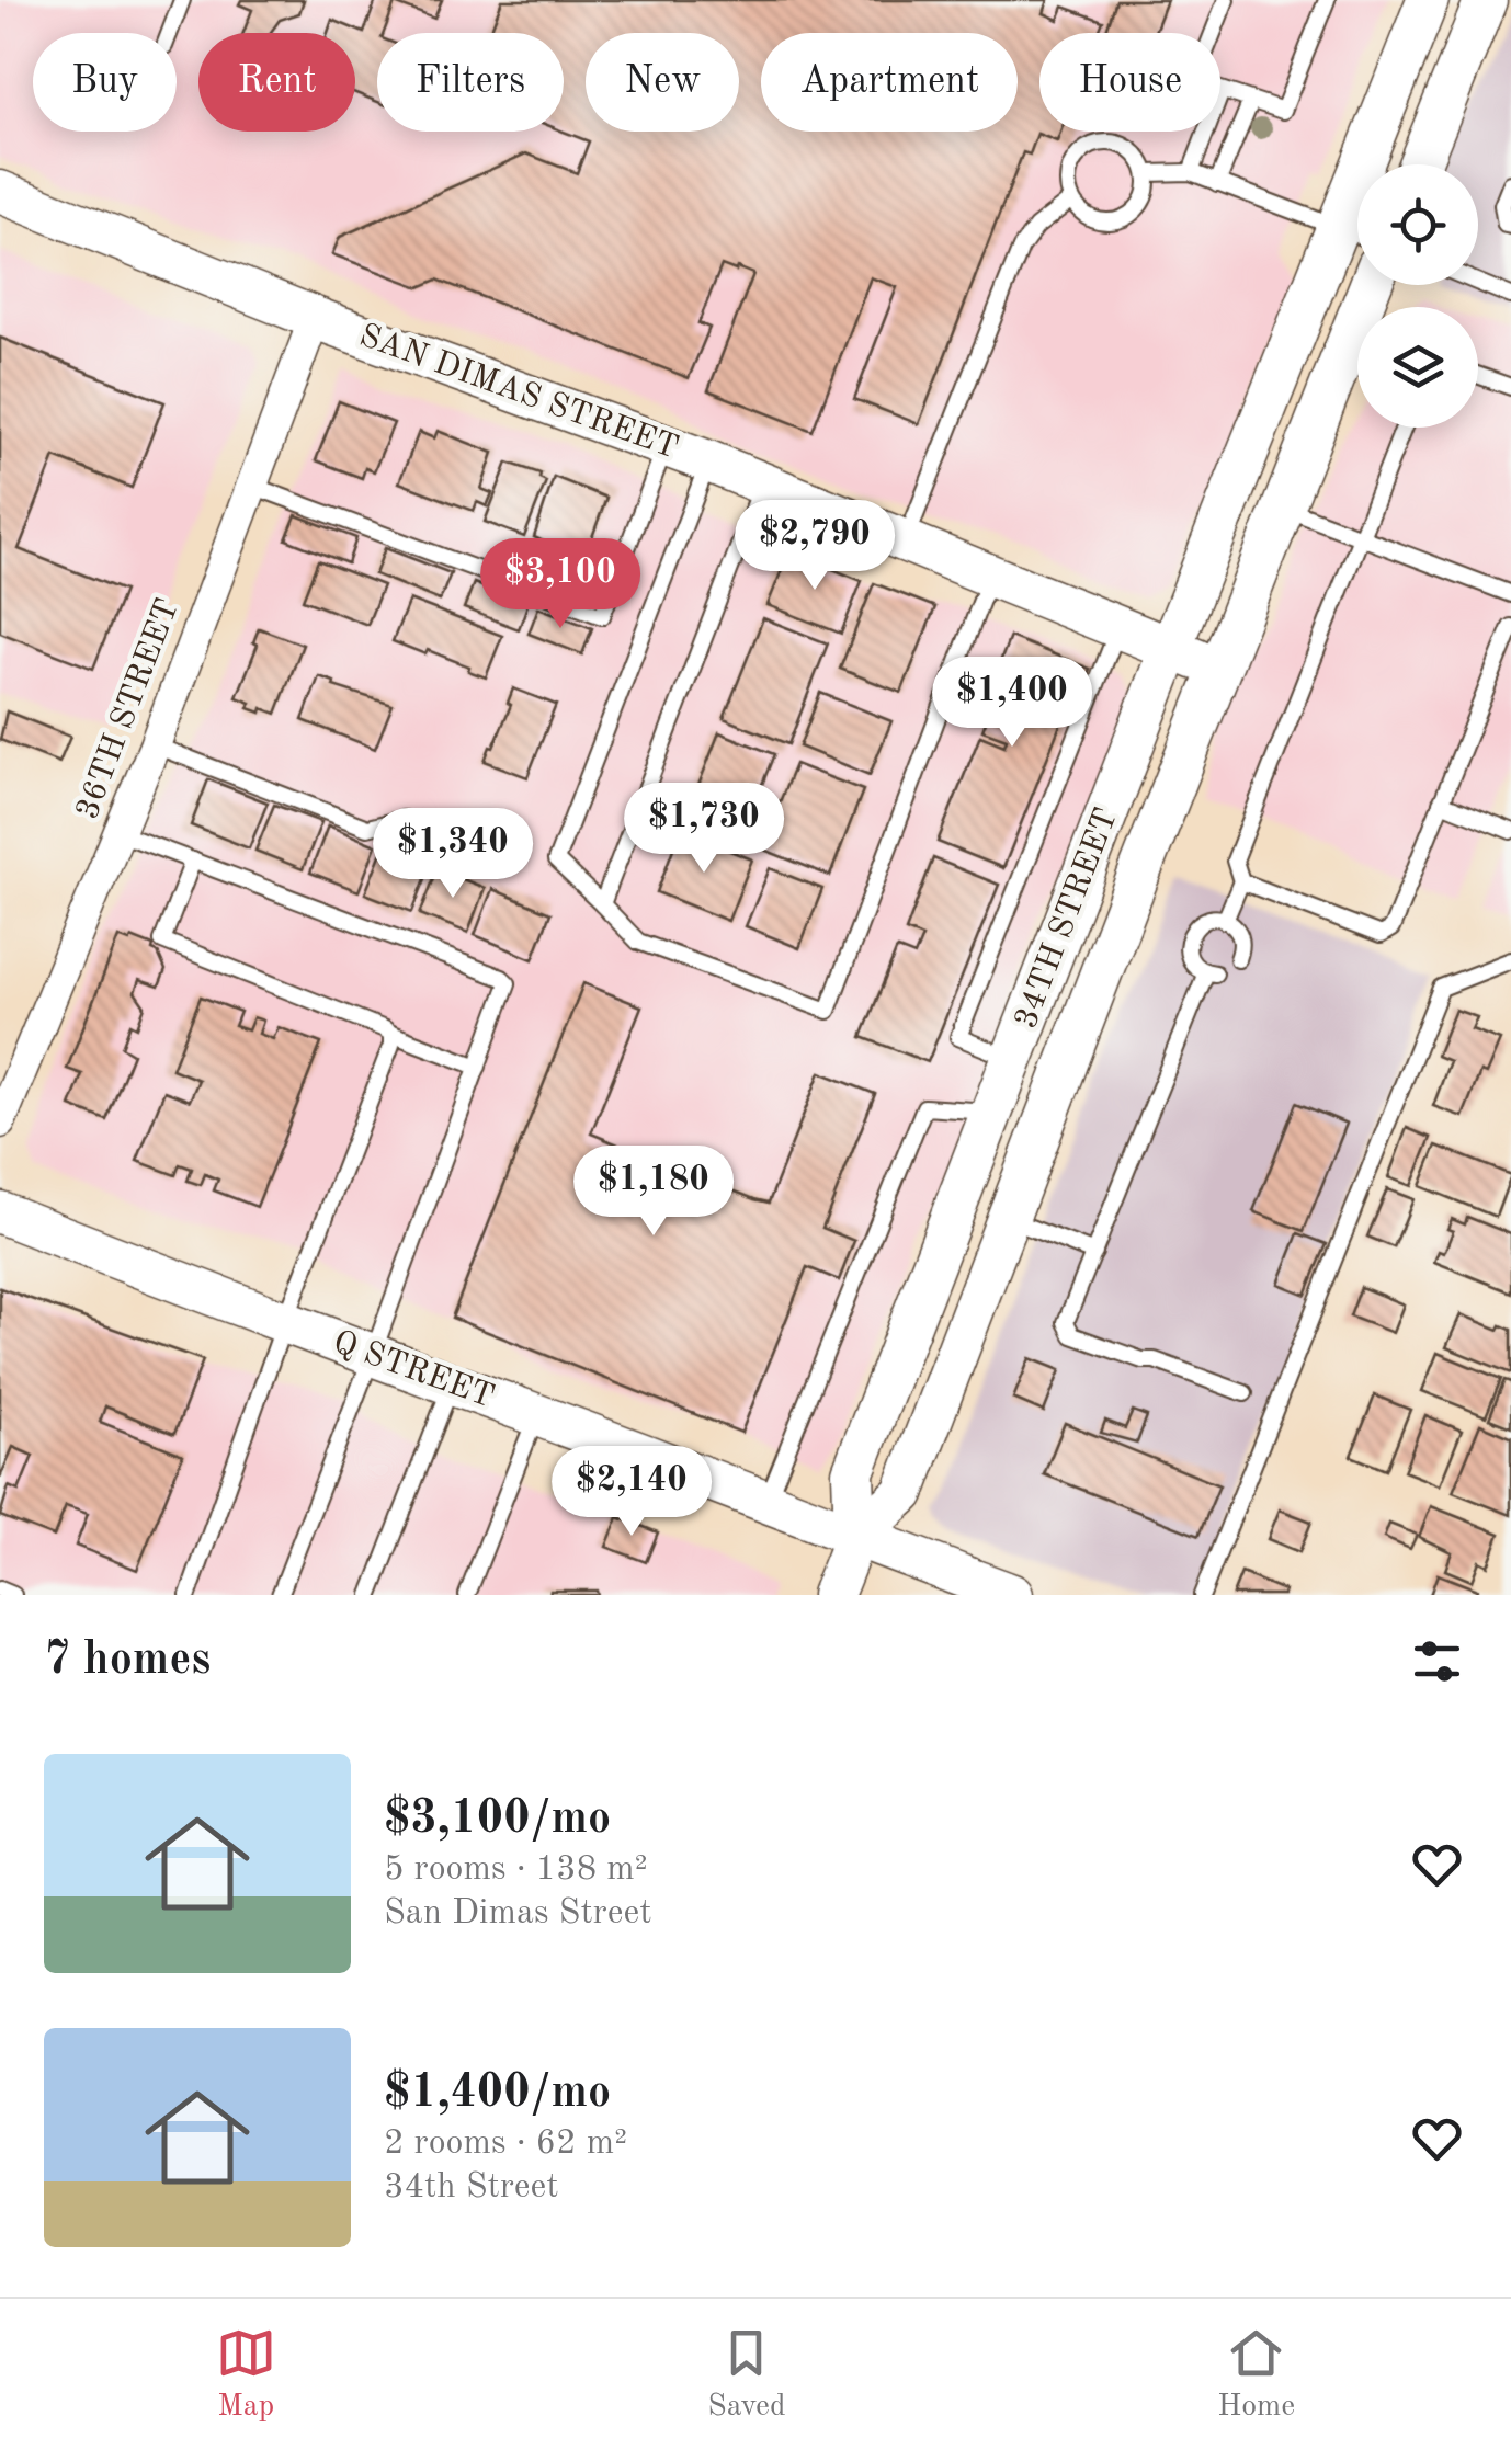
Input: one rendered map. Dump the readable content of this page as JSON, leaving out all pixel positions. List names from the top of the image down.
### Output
{
  "streets": {
    "street": [
      "SAN DIMAS STREET",
      "36TH STREET",
      "34TH STREET",
      "Q STREET"
    ]
  },
  "crossings": [
    ["SAN DIMAS STREET", "36TH STREET"],
    ["SAN DIMAS STREET", "34TH STREET"],
    ["34TH STREET", "Q STREET"]
  ],
  "page": {
    "chip": [
      "Buy",
      "Rent",
      "Filters",
      "New",
      "Apartment",
      "House"
    ],
    "price": [
      "$2,790",
      "$3,100",
      "$1,400",
      "$1,730",
      "$1,340",
      "$1,180",
      "$2,140"
    ],
    "heading": "7 homes",
    "list": [
      {
        "name": "$3,100/mo",
        "note": "5 rooms · 138 m² · San Dimas Street"
      },
      {
        "name": "$1,400/mo",
        "note": "2 rooms · 62 m² · 34th Street"
      }
    ],
    "tabs": ["Map", "Saved", "Home"]
  }
}
